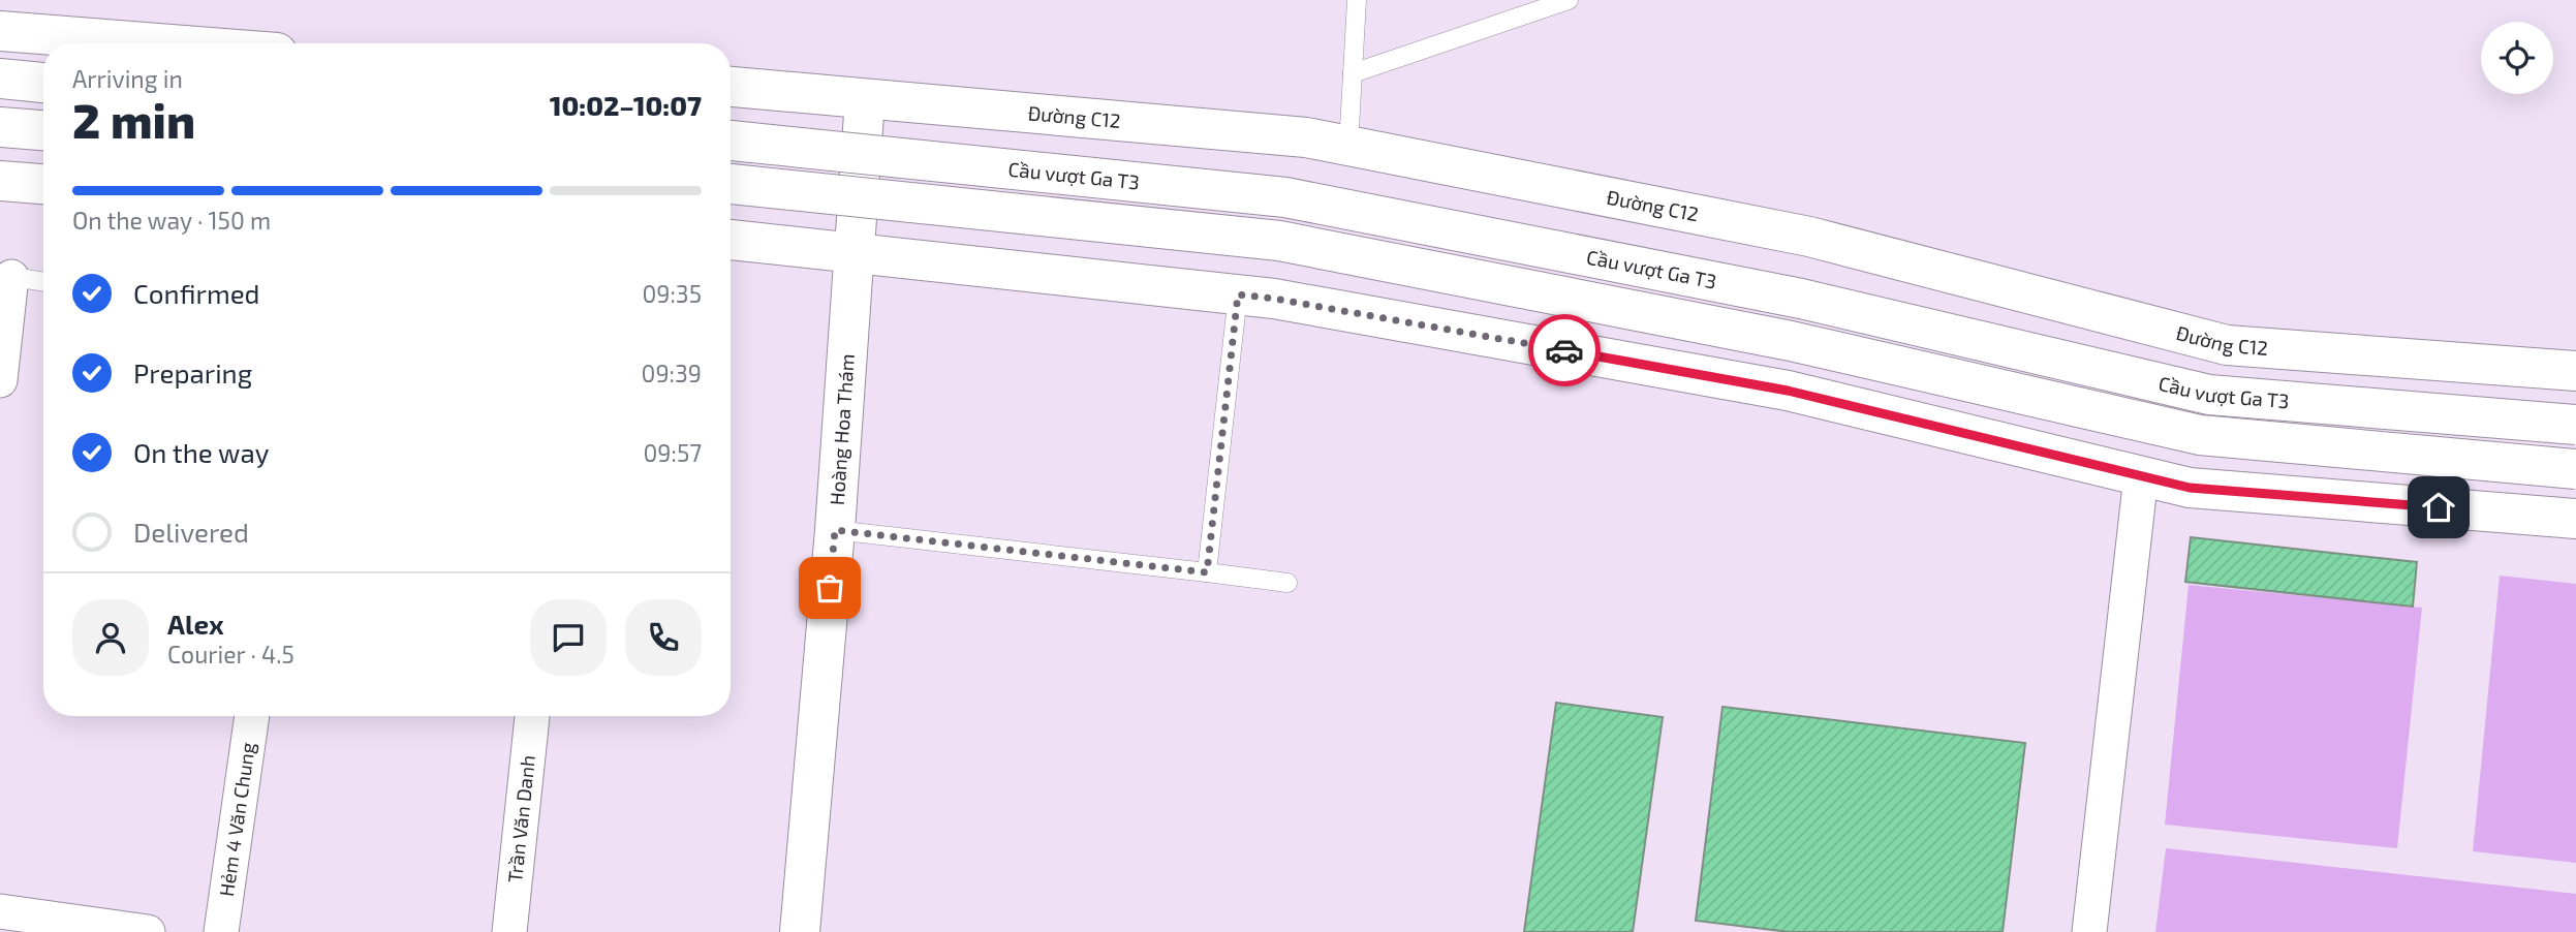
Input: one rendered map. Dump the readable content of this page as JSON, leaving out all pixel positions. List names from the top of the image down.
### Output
{
  "streets": {
    "main road": ["Đường C12", "Cầu vượt Ga T3", "Hoàng Hoa Thám"],
    "street": ["Hẻm 4 Văn Chung", "Trần Văn Danh"]
  },
  "crossings": [
    ["Đường C12", "Hoàng Hoa Thám"]
  ],
  "page": {
    "heading": ["2 min", "Arriving in", "10:02–10:07"],
    "panel": ["Alex", "Courier · 4.5"],
    "bar": "On the way · 150 m",
    "list": [
      ["Confirmed", "09:35"],
      ["Preparing", "09:39"],
      ["On the way", "09:57"],
      "Delivered"
    ]
  }
}
